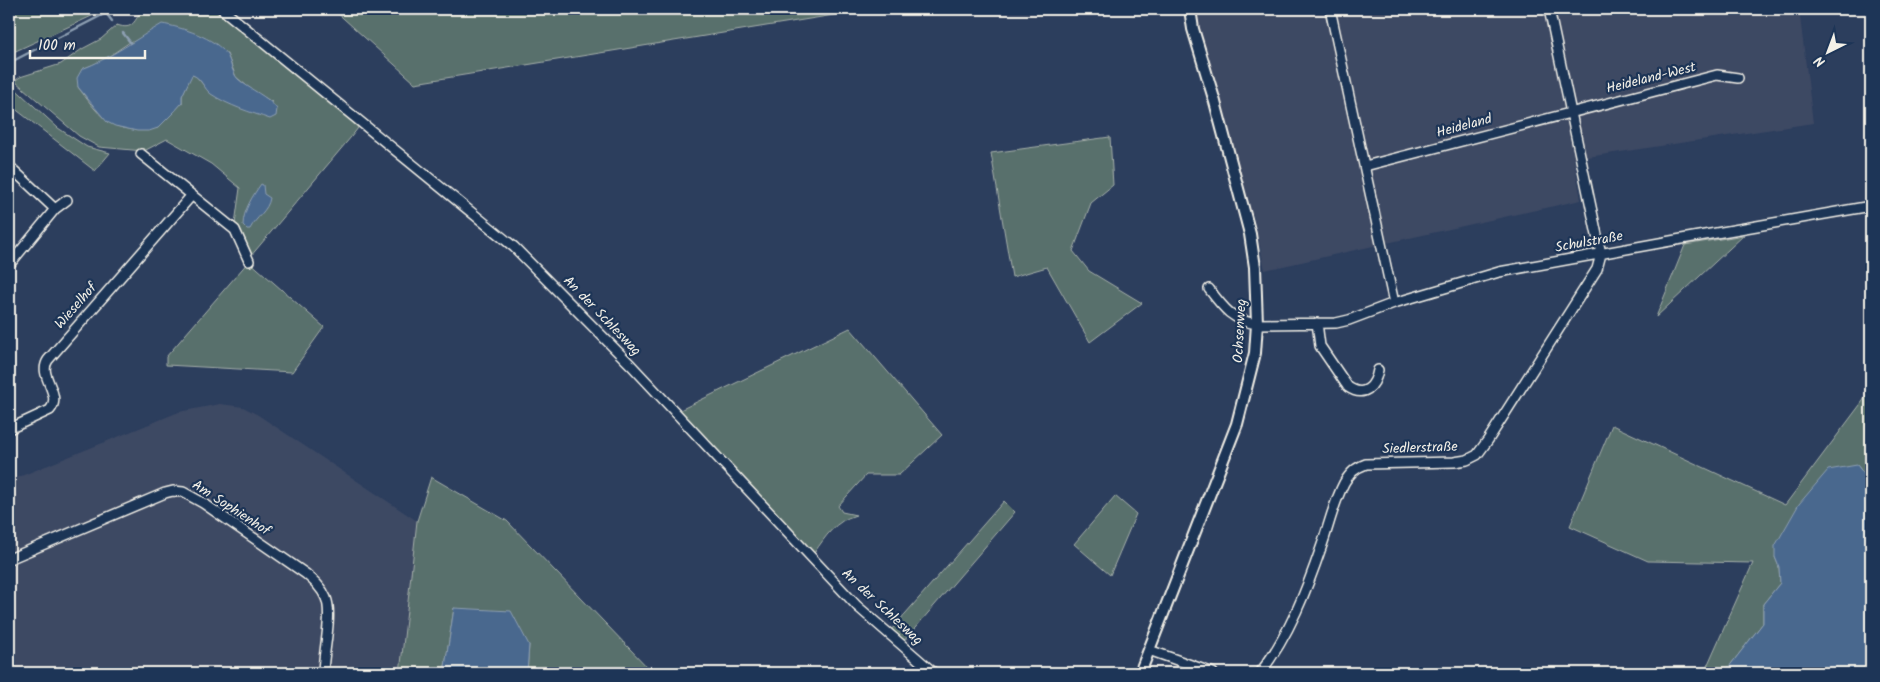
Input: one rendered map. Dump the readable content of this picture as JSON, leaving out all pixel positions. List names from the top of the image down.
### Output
{
  "streets": {
    "main road": ["Ochsenweg"],
    "street": [
      "Heideland-West",
      "Heideland",
      "Schulstraße",
      "Wieselhof",
      "An der Schleswag",
      "Siedlerstraße",
      "Am Sophienhof"
    ]
  },
  "crossings": [
    ["Heideland-West", "Heideland"],
    ["Schulstraße", "Ochsenweg"],
    ["Schulstraße", "Siedlerstraße"]
  ],
  "scale_bar": "100 m",
  "north": "bottom left"
}
